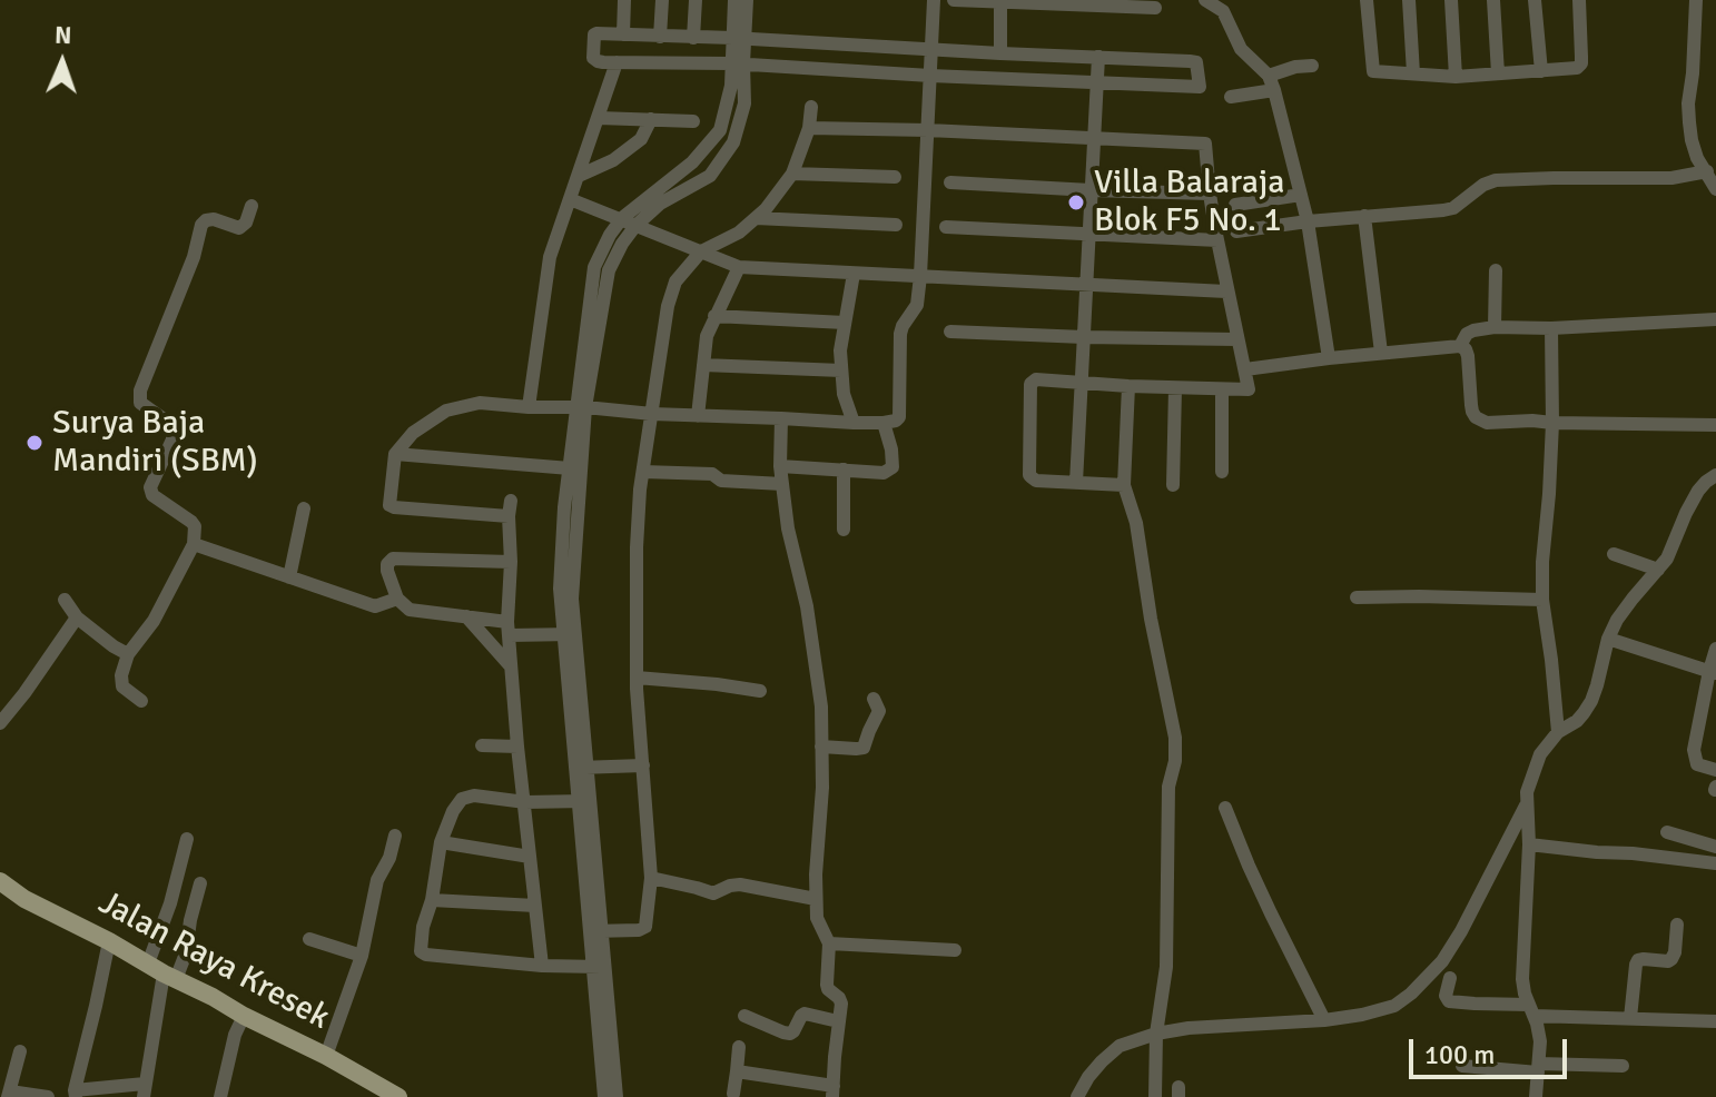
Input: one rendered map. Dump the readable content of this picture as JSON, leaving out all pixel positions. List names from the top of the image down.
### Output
{
  "streets": {
    "main road": ["Jalan Raya Kresek"]
  },
  "places": ["Villa Balaraja Blok F5 No. 1", "Surya Baja Mandiri (SBM)"],
  "scale_bar": "100 m",
  "north": "top"
}
